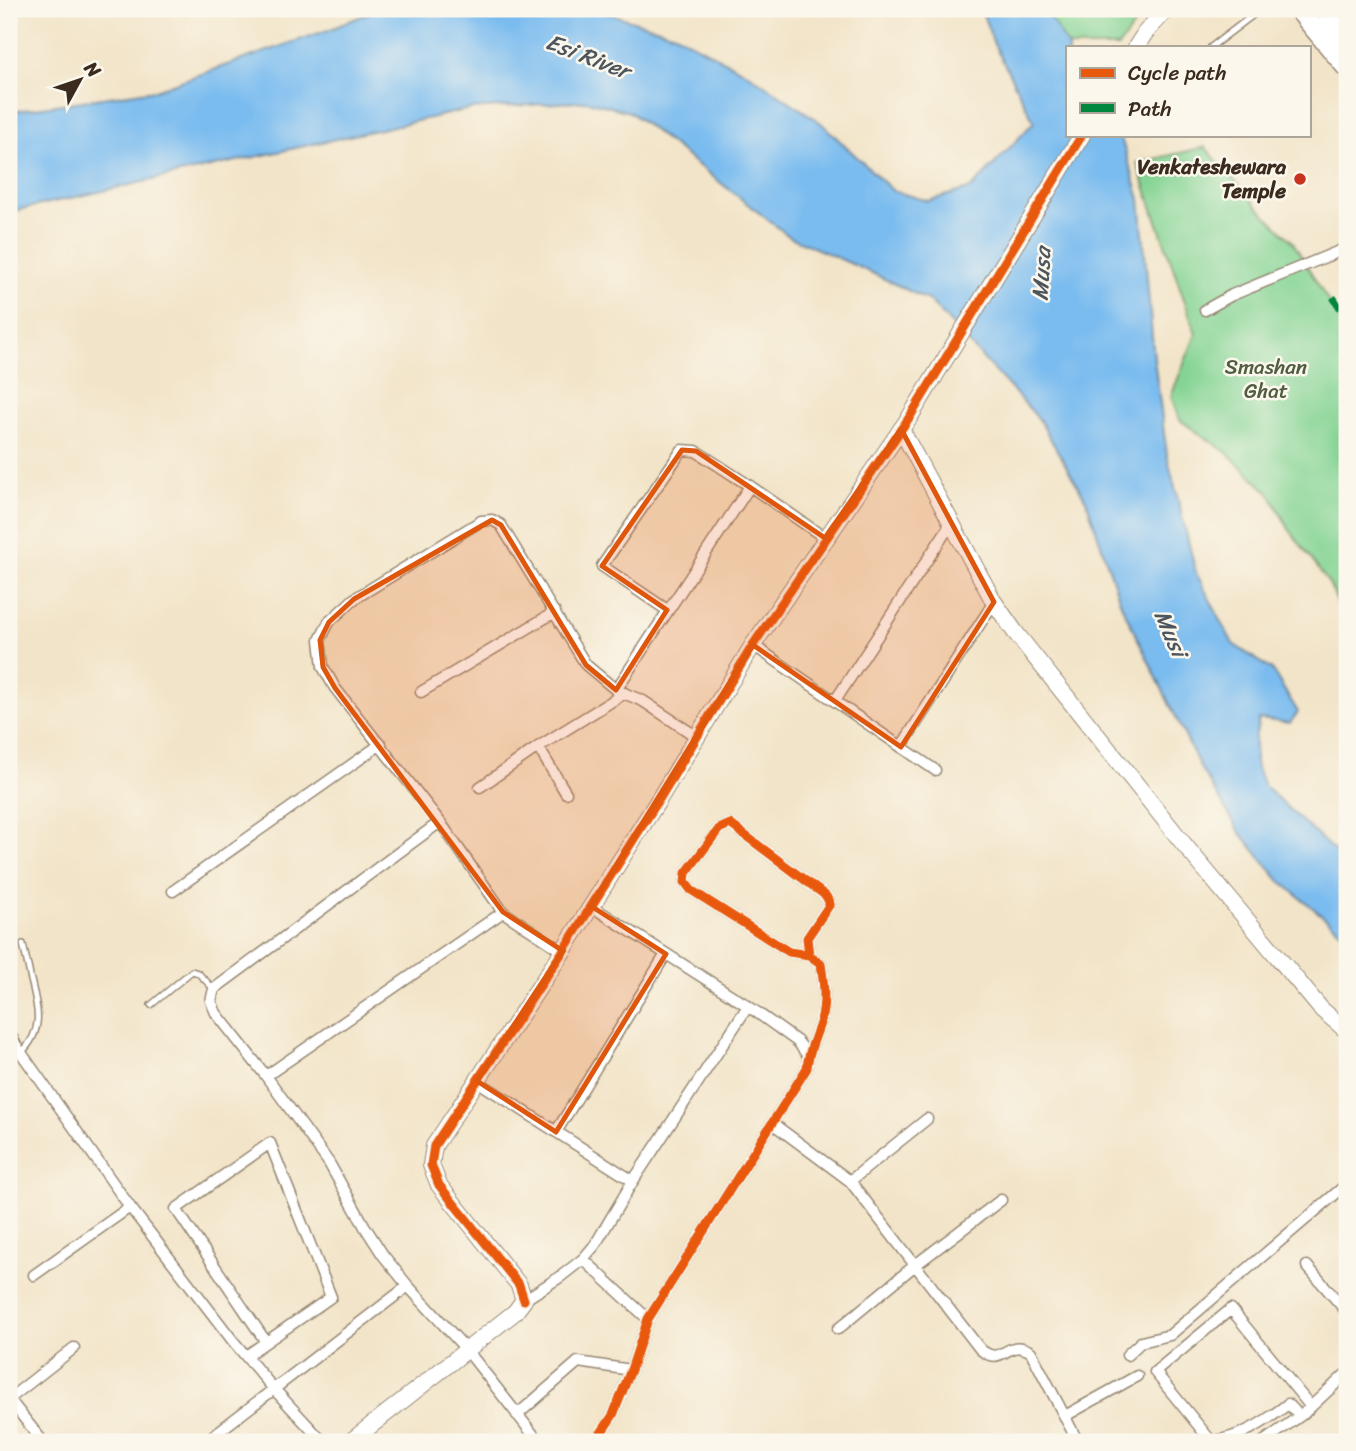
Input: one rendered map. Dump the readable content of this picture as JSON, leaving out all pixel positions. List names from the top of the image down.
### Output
{
  "water": ["Esi River", "Musa", "Musi"],
  "parks": ["Smashan Ghat"],
  "places": ["Venkateshewara Temple"],
  "legend": ["Cycle path", "Path"],
  "north": "top right"
}
